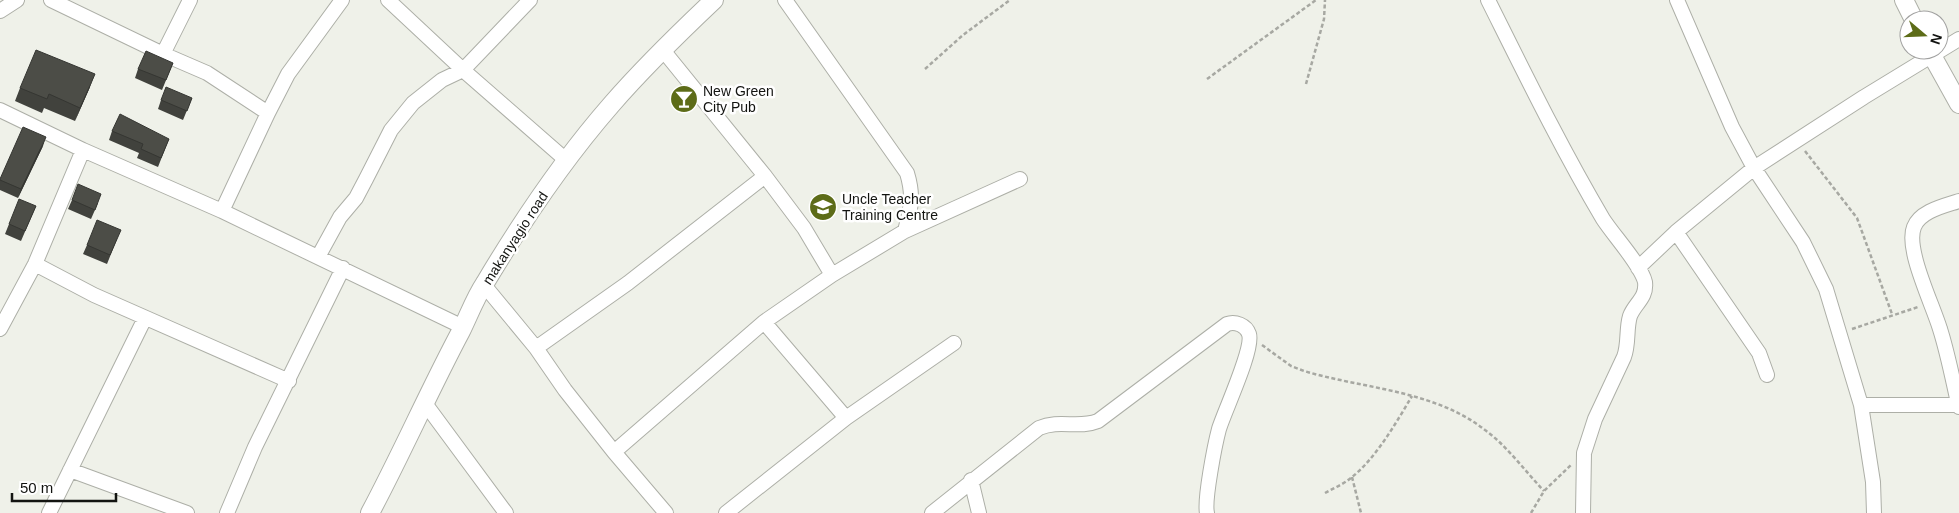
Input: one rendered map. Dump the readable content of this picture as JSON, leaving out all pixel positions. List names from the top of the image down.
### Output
{
  "streets": {
    "street": ["makanyagio road"]
  },
  "places": {
    "bar": ["New Green City Pub"],
    "school or university": ["Uncle Teacher Training Centre"]
  },
  "scale_bar": "50 m",
  "north": "right"
}
